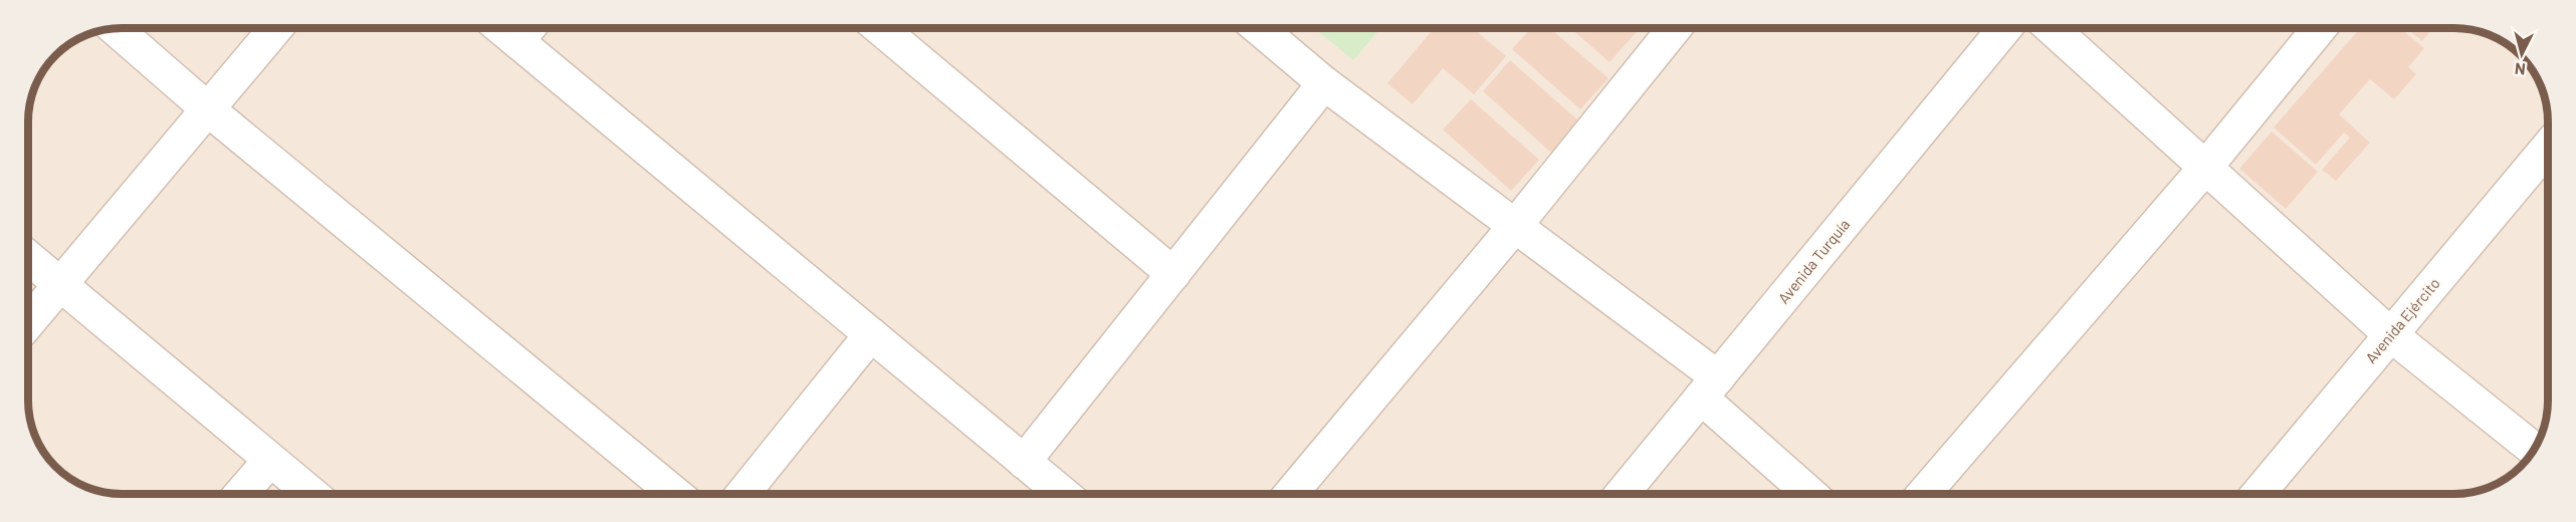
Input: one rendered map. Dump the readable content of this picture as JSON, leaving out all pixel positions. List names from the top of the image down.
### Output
{
  "streets": {
    "street": ["Avenida Turquía", "Avenida Ejército"]
  },
  "north": "bottom"
}
